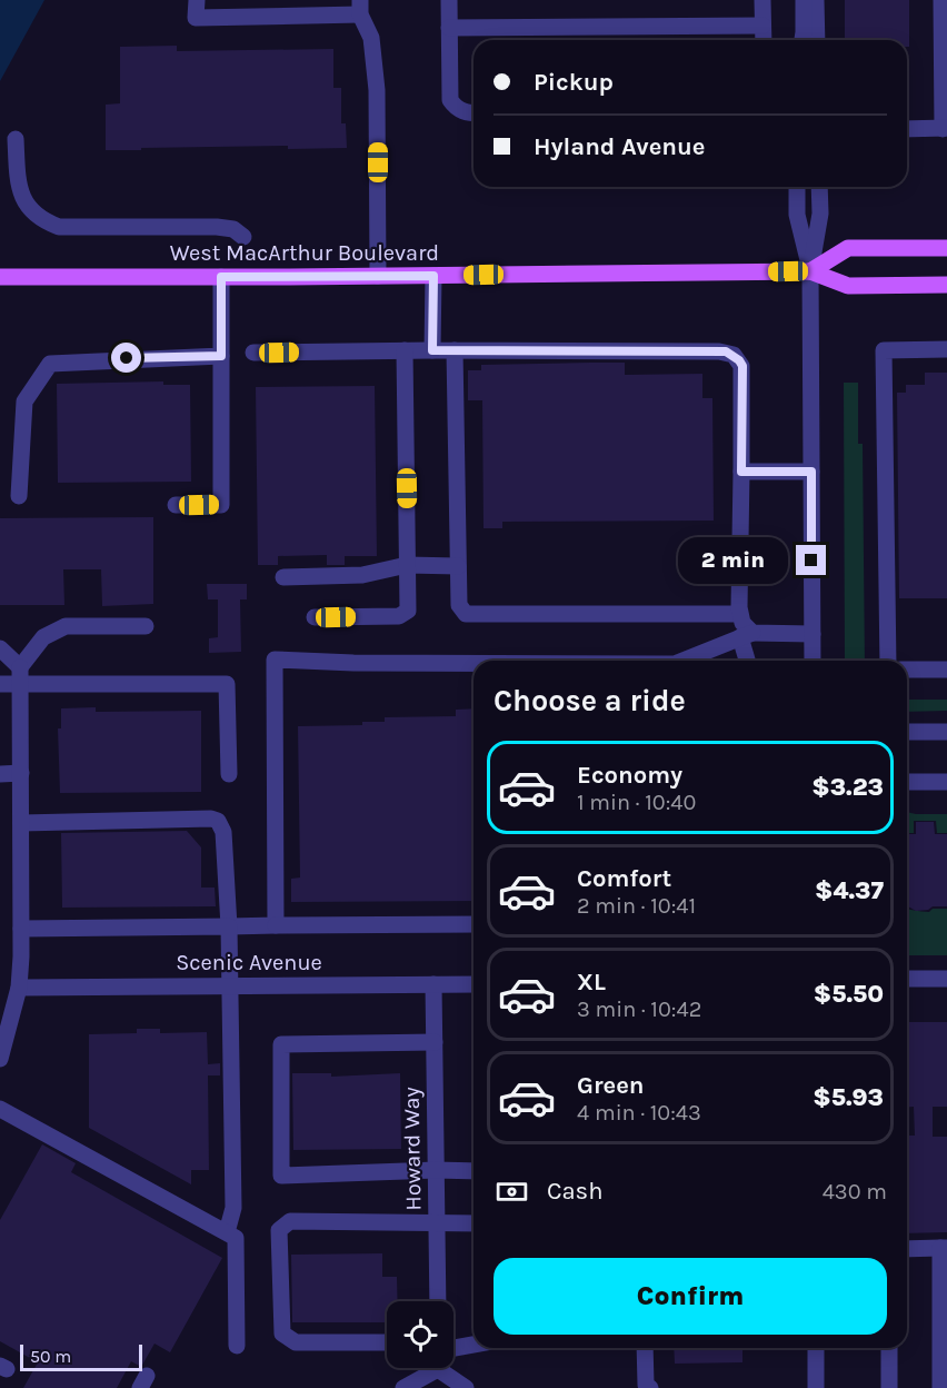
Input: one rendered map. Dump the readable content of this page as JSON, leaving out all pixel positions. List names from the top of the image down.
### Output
{
  "streets": {
    "main road": ["West MacArthur Boulevard"],
    "street": ["Scenic Avenue", "Howard Way"]
  },
  "crossings": [
    ["Scenic Avenue", "Howard Way"]
  ],
  "scale_bar": "50 m",
  "page": {
    "banner": ["Pickup", "Hyland Avenue"],
    "bubble": "2 min",
    "heading": "Choose a ride",
    "list": [
      {
        "name": "Economy",
        "note": "1 min · 10:40",
        "value": "$3.23"
      },
      {
        "name": "Comfort",
        "note": "2 min · 10:41",
        "value": "$4.37"
      },
      {
        "name": "XL",
        "note": "3 min · 10:42",
        "value": "$5.50"
      },
      {
        "name": "Green",
        "note": "4 min · 10:43",
        "value": "$5.93"
      }
    ],
    "pay": ["Cash", "430 m"],
    "buttons": "Confirm",
    "scale": "50 m"
  }
}
